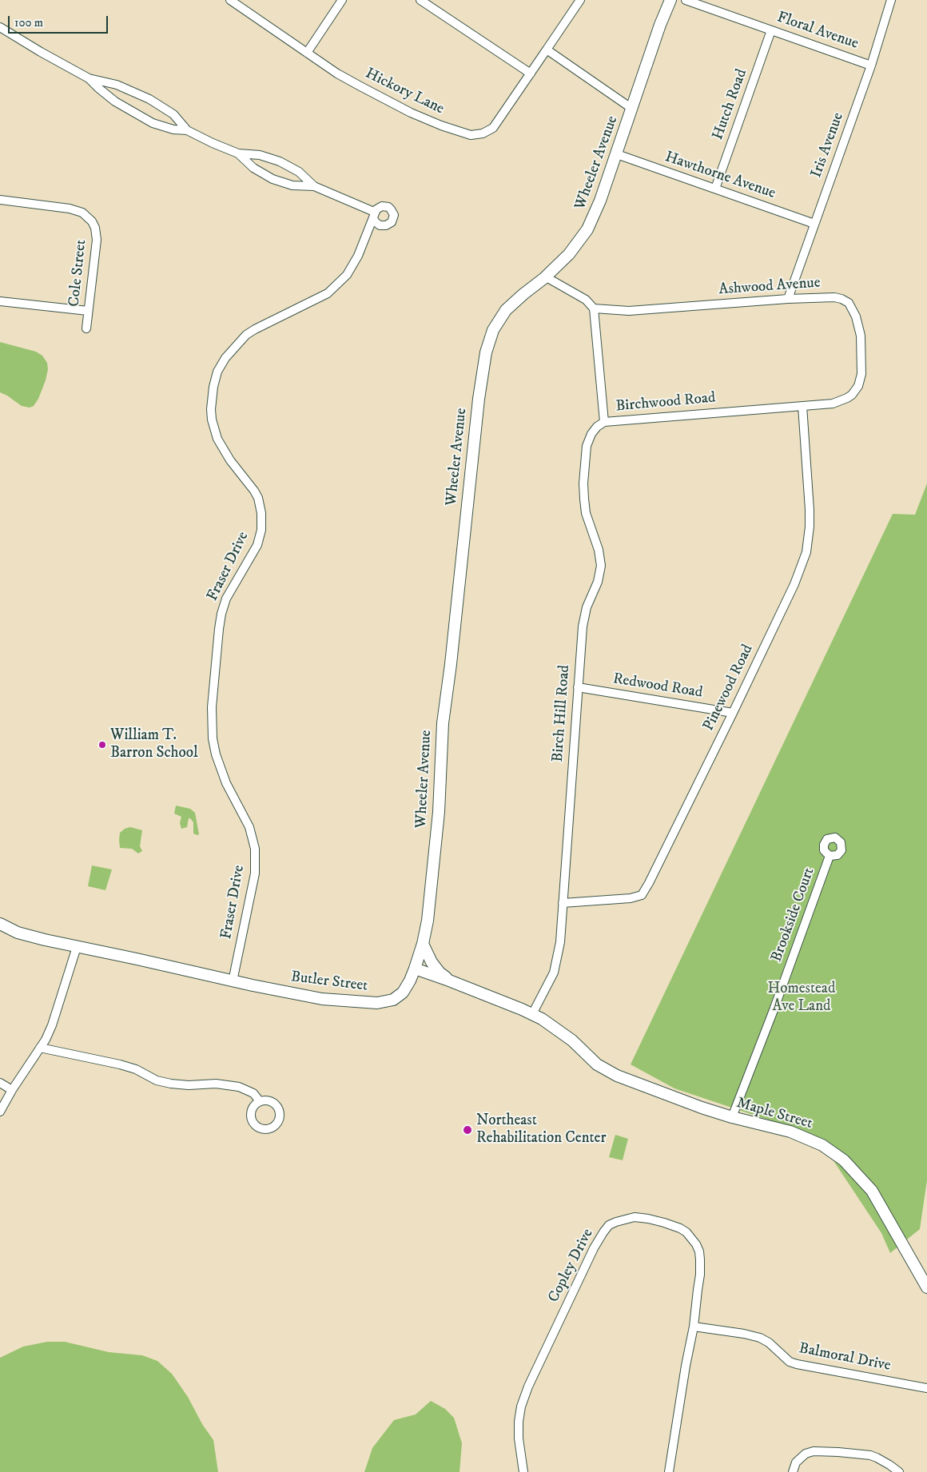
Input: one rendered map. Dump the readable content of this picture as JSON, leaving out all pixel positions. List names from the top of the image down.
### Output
{
  "streets": {
    "street": [
      "Floral Avenue",
      "Hickory Lane",
      "Hutch Road",
      "Iris Avenue",
      "Wheeler Avenue",
      "Hawthorne Avenue",
      "Cole Street",
      "Ashwood Avenue",
      "Birchwood Road",
      "Fraser Drive",
      "Redwood Road",
      "Pinewood Road",
      "Birch Hill Road",
      "Brookside Court",
      "Butler Street",
      "Maple Street",
      "Copley Drive",
      "Balmoral Drive"
    ]
  },
  "crossings": [
    ["Floral Avenue", "Hutch Road"],
    ["Floral Avenue", "Iris Avenue"],
    ["Hutch Road", "Hawthorne Avenue"],
    ["Iris Avenue", "Hawthorne Avenue"],
    ["Iris Avenue", "Ashwood Avenue"],
    ["Wheeler Avenue", "Hawthorne Avenue"],
    ["Wheeler Avenue", "Butler Street"],
    ["Ashwood Avenue", "Birchwood Road"],
    ["Birchwood Road", "Pinewood Road"],
    ["Birchwood Road", "Birch Hill Road"],
    ["Fraser Drive", "Butler Street"],
    ["Redwood Road", "Pinewood Road"],
    ["Redwood Road", "Birch Hill Road"],
    ["Pinewood Road", "Birch Hill Road"],
    ["Birch Hill Road", "Maple Street"],
    ["Brookside Court", "Maple Street"],
    ["Copley Drive", "Balmoral Drive"]
  ],
  "parks": ["Homestead Ave Land"],
  "places": ["William T. Barron School", "Northeast Rehabilitation Center"],
  "scale_bar": "100 m"
}
